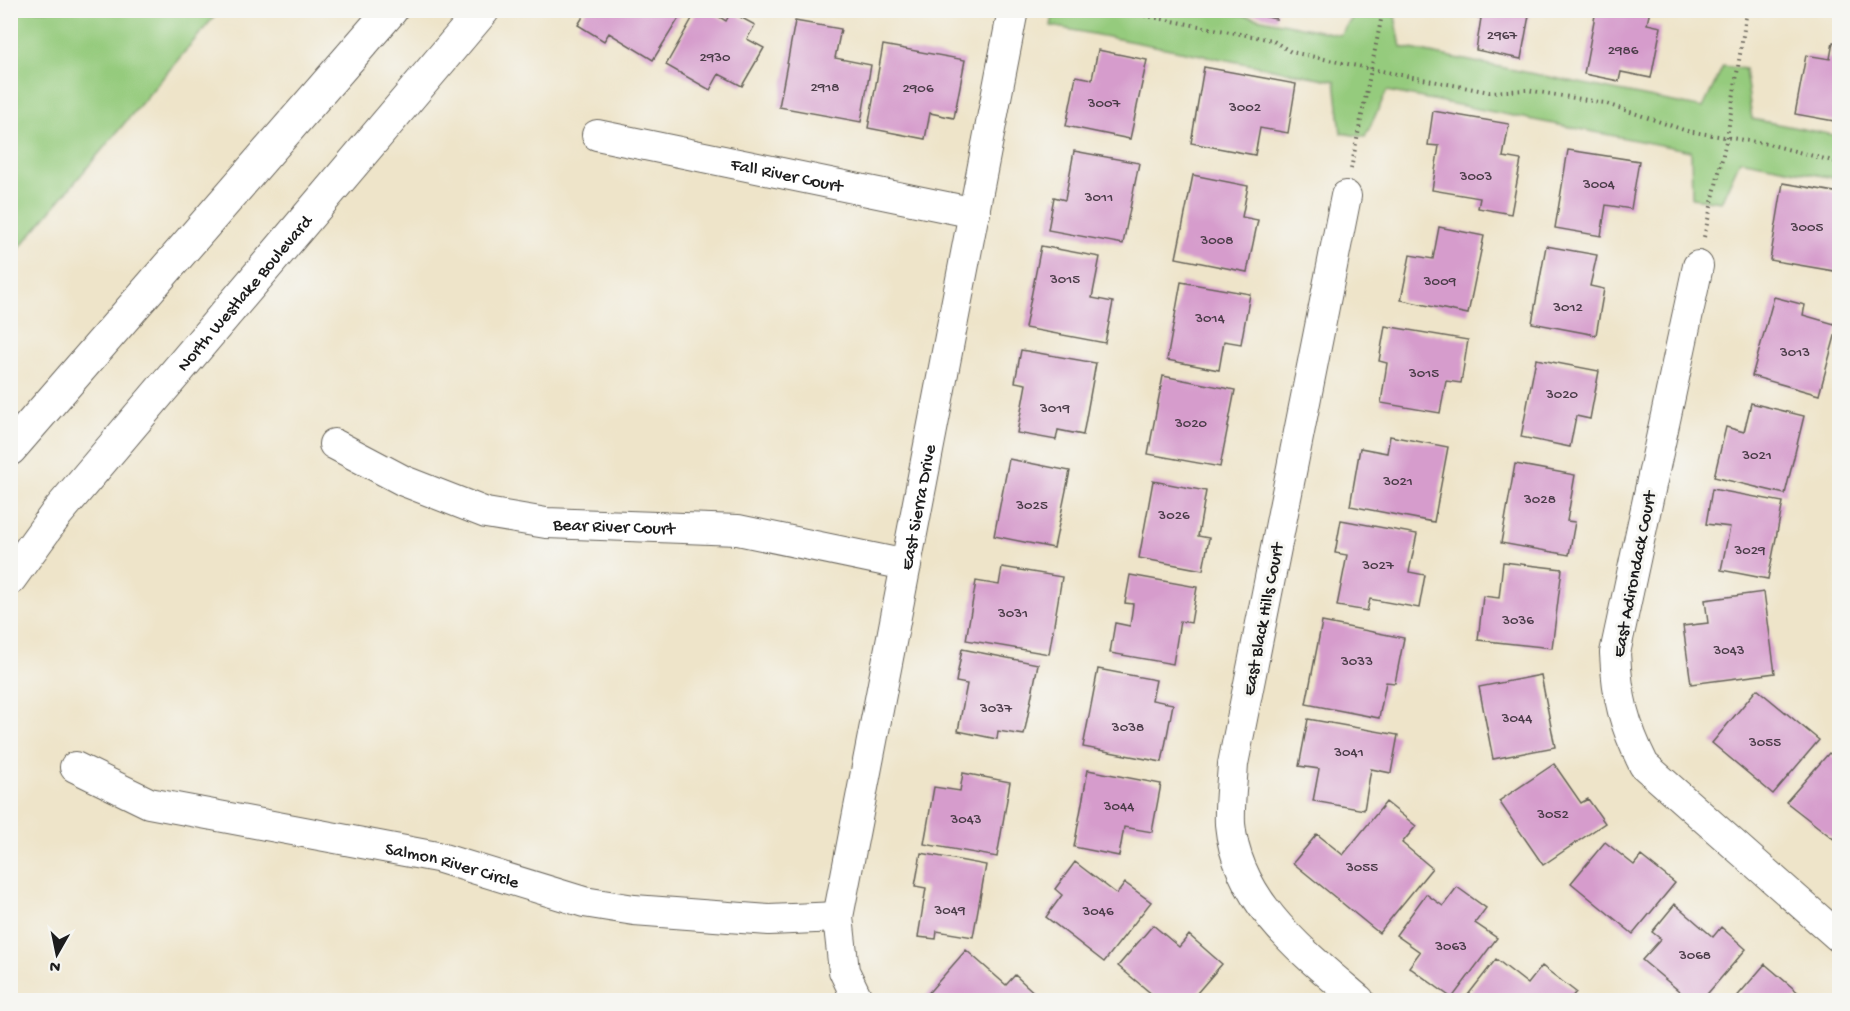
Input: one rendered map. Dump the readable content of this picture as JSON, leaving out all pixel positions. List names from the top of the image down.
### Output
{
  "streets": {
    "main road": ["North Westlake Boulevard"],
    "street": [
      "Fall River Court",
      "East Sierra Drive",
      "Bear River Court",
      "East Adirondack Court",
      "East Black Hills Court",
      "Salmon River Circle"
    ]
  },
  "crossings": [
    ["Fall River Court", "East Sierra Drive"],
    ["East Sierra Drive", "Bear River Court"],
    ["East Sierra Drive", "Salmon River Circle"]
  ],
  "house_numbers": [
    "2967",
    "2986",
    "2930",
    "2918",
    "2906",
    "3007",
    "3002",
    "3003",
    "3004",
    "3011",
    "3005",
    "3008",
    "3015",
    "3009",
    "3012",
    "3014",
    "3013",
    "3015",
    "3020",
    "3019",
    "3020",
    "3021",
    "3021",
    "3028",
    "3025",
    "3026",
    "3029",
    "3027",
    "3031",
    "3036",
    "3043",
    "3033",
    "3037",
    "3044",
    "3038",
    "3055",
    "3041",
    "3044",
    "3052",
    "3043",
    "3055",
    "3049",
    "3046",
    "3063",
    "3068"
  ],
  "north": "bottom"
}
